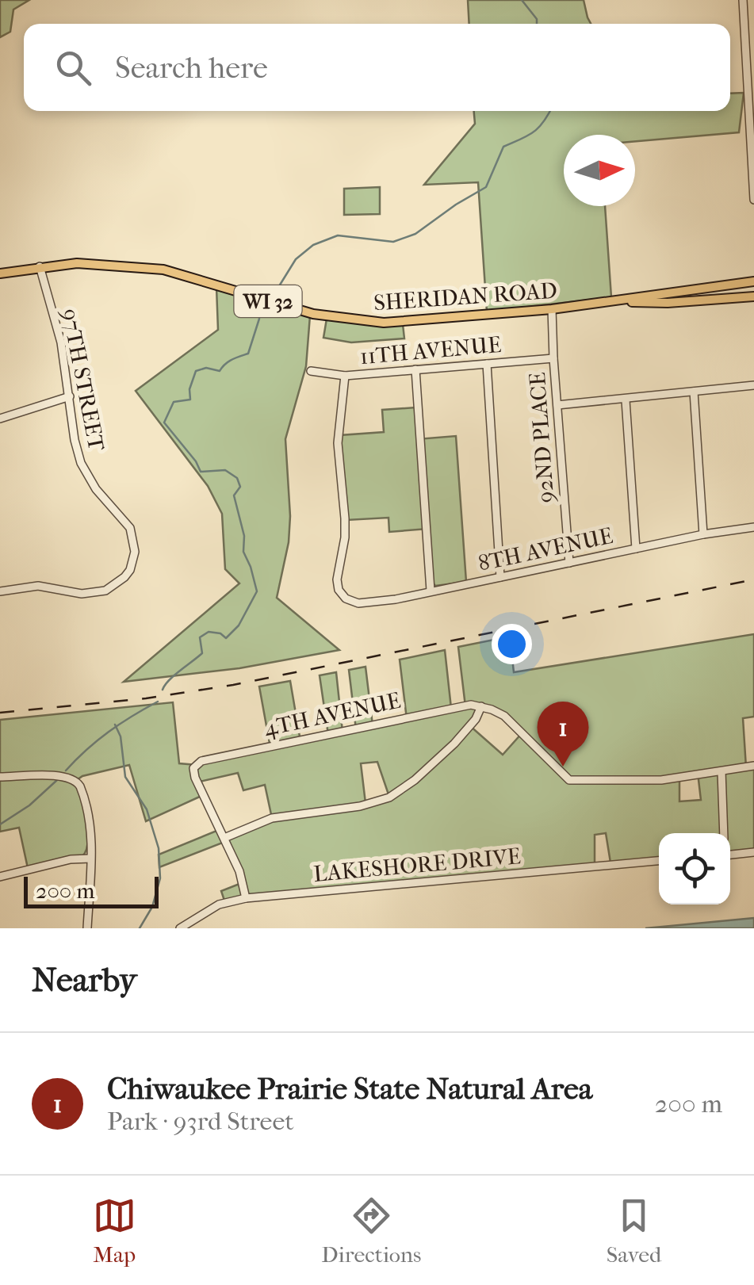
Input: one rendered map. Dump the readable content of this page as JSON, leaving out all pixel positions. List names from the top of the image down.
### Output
{
  "streets": {
    "main road": ["SHERIDAN ROAD", "WI 32"],
    "street": [
      "11TH AVENUE",
      "97TH STREET",
      "92ND PLACE",
      "8TH AVENUE",
      "4TH AVENUE",
      "LAKESHORE DRIVE"
    ]
  },
  "crossings": [
    ["SHERIDAN ROAD", "97TH STREET"],
    ["SHERIDAN ROAD", "92ND PLACE"],
    ["11TH AVENUE", "92ND PLACE"],
    ["11TH AVENUE", "8TH AVENUE"],
    ["92ND PLACE", "8TH AVENUE"]
  ],
  "scale_bar": "200 m",
  "north": "right",
  "page": {
    "search": "Search here",
    "pins": "1",
    "scale": "200 m",
    "heading": "Nearby",
    "list": [
      {
        "mark": "1",
        "name": "Chiwaukee Prairie State Natural Area",
        "note": "Park · 93rd Street",
        "value": "200 m"
      }
    ],
    "nav": ["Map", "Directions", "Saved"]
  }
}
